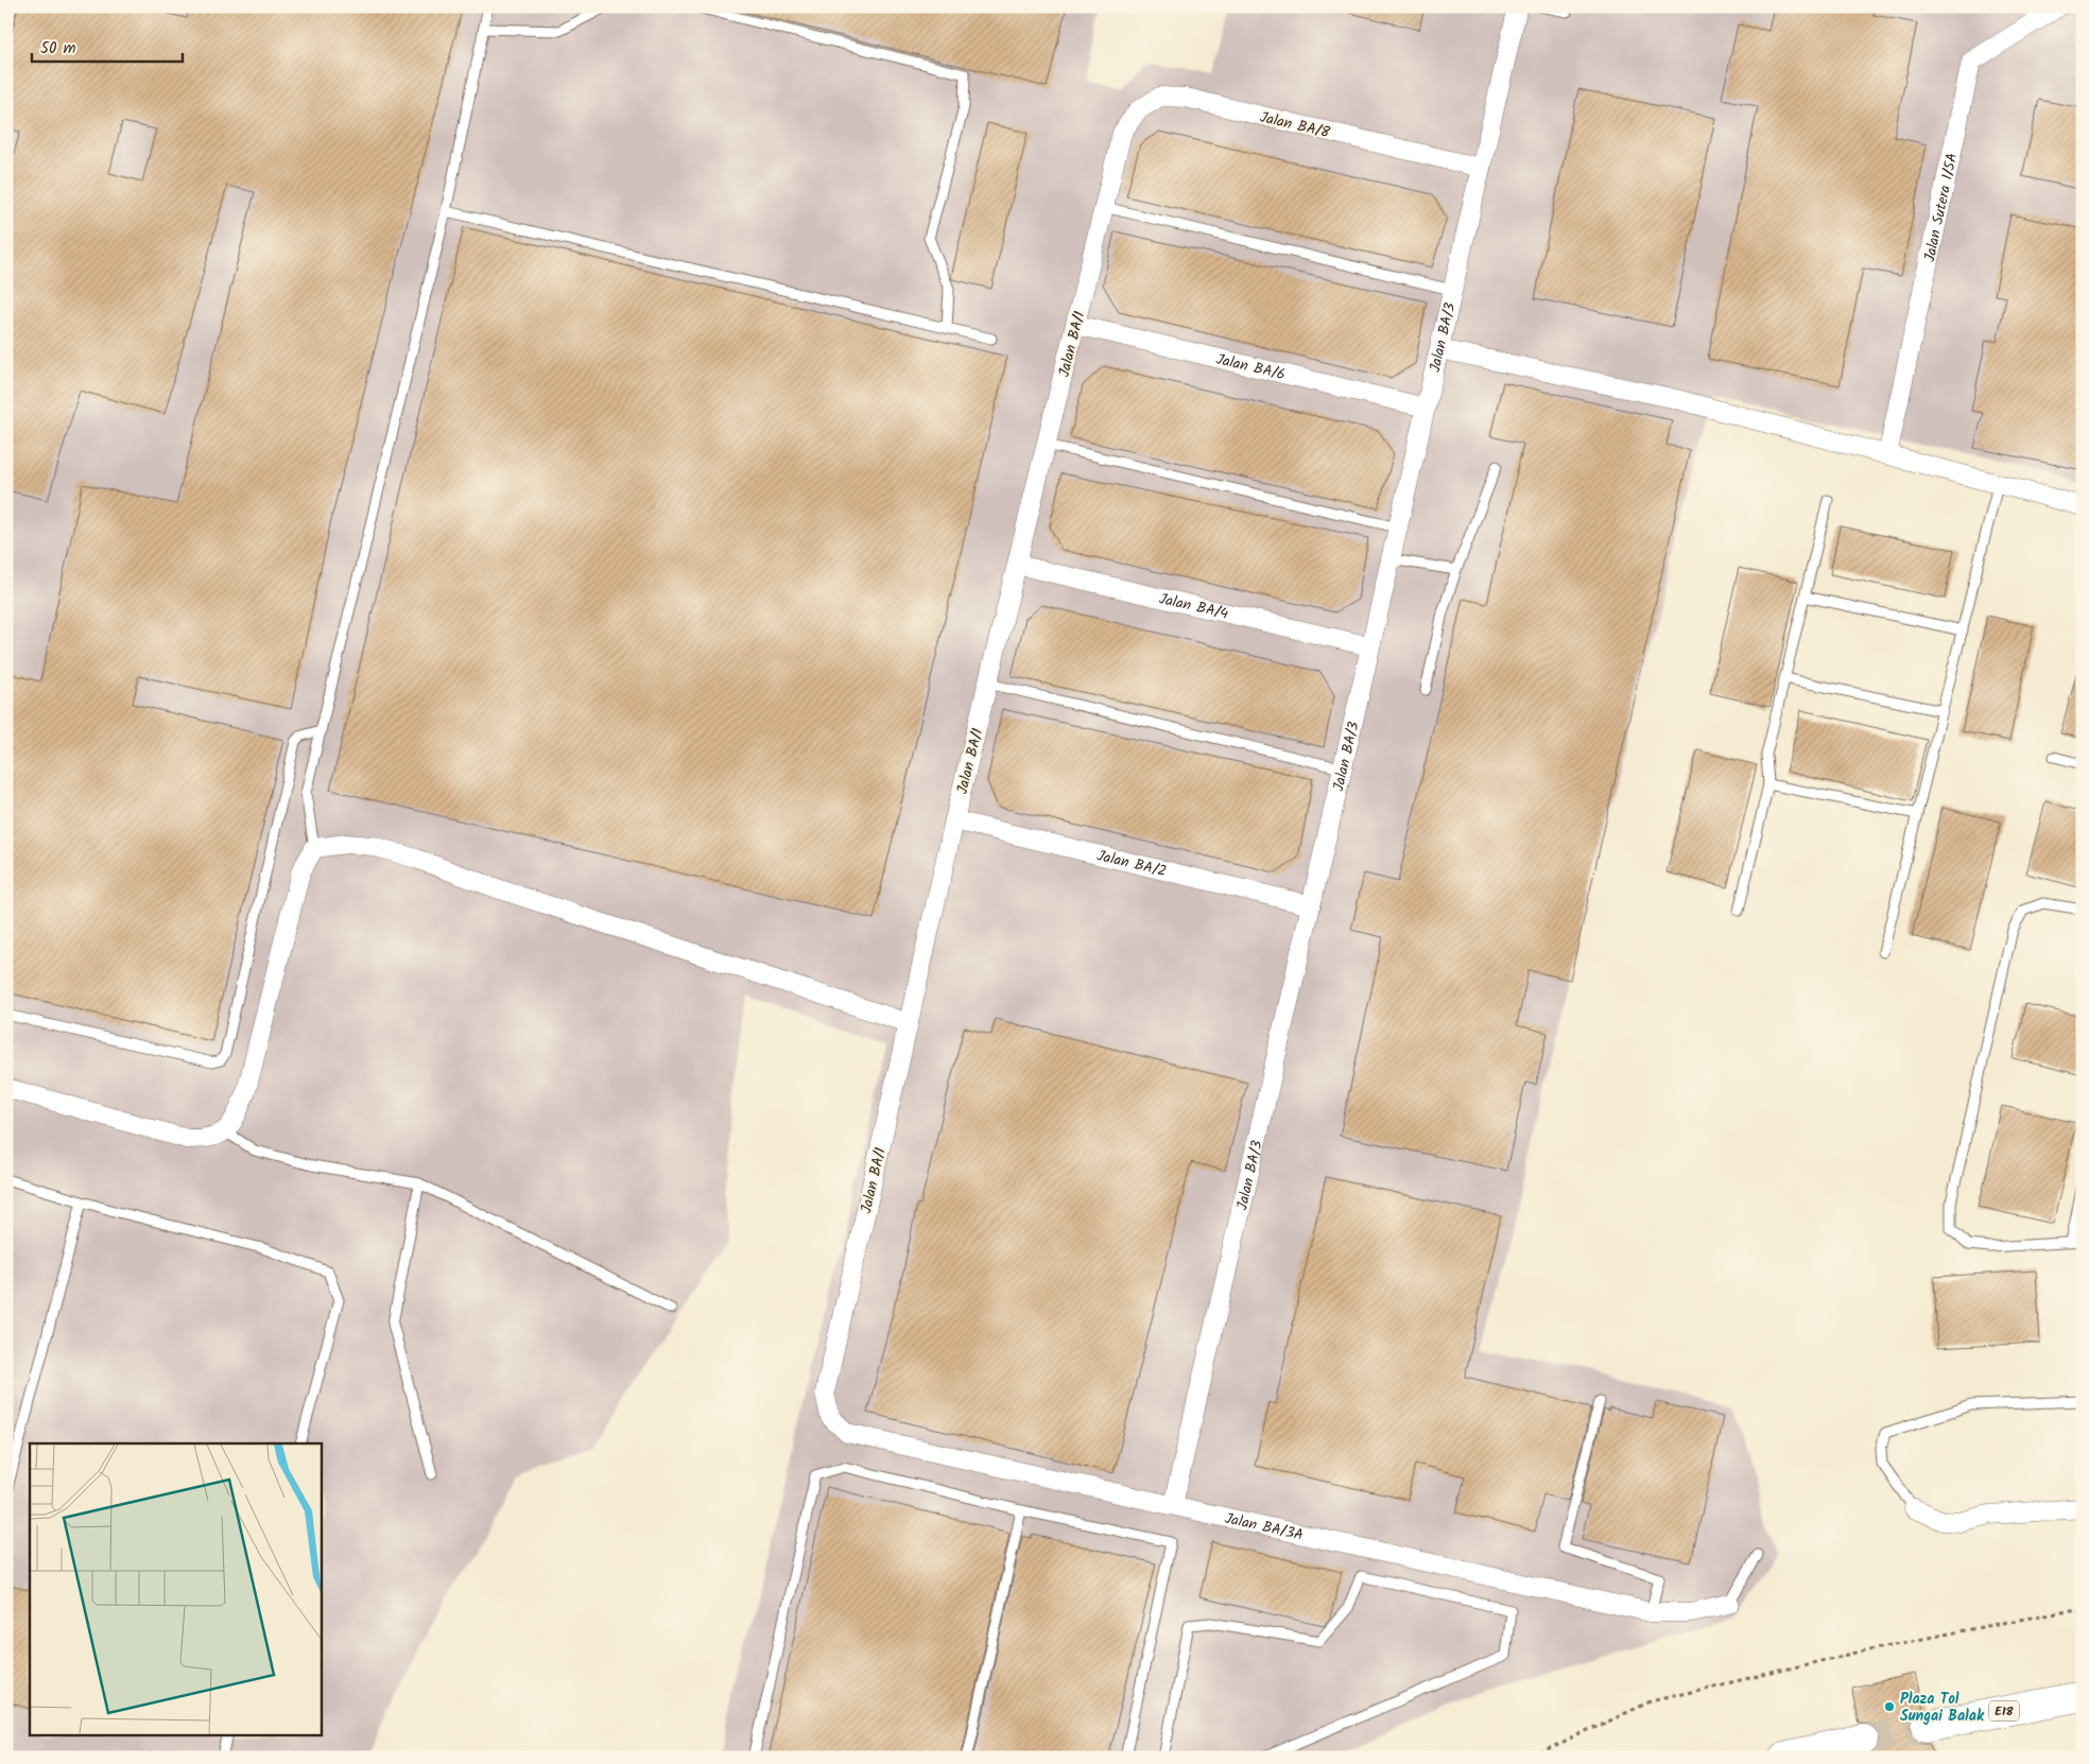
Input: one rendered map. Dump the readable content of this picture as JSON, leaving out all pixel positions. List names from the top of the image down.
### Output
{
  "streets": {
    "highway": ["E18"],
    "street": [
      "Jalan BA/8",
      "Jalan Sutera 1/5A",
      "Jalan BA/3",
      "Jalan BA/1",
      "Jalan BA/6",
      "Jalan BA/4",
      "Jalan BA/2",
      "Jalan BA/3A"
    ]
  },
  "crossings": [
    ["Jalan BA/8", "Jalan BA/3"],
    ["Jalan BA/8", "Jalan BA/1"],
    ["Jalan BA/3", "Jalan BA/6"],
    ["Jalan BA/3", "Jalan BA/4"],
    ["Jalan BA/3", "Jalan BA/2"],
    ["Jalan BA/3", "Jalan BA/3A"],
    ["Jalan BA/1", "Jalan BA/6"],
    ["Jalan BA/1", "Jalan BA/4"],
    ["Jalan BA/1", "Jalan BA/2"],
    ["Jalan BA/1", "Jalan BA/3A"]
  ],
  "places": ["Plaza Tol Sungai Balak"],
  "scale_bar": "50 m"
}
